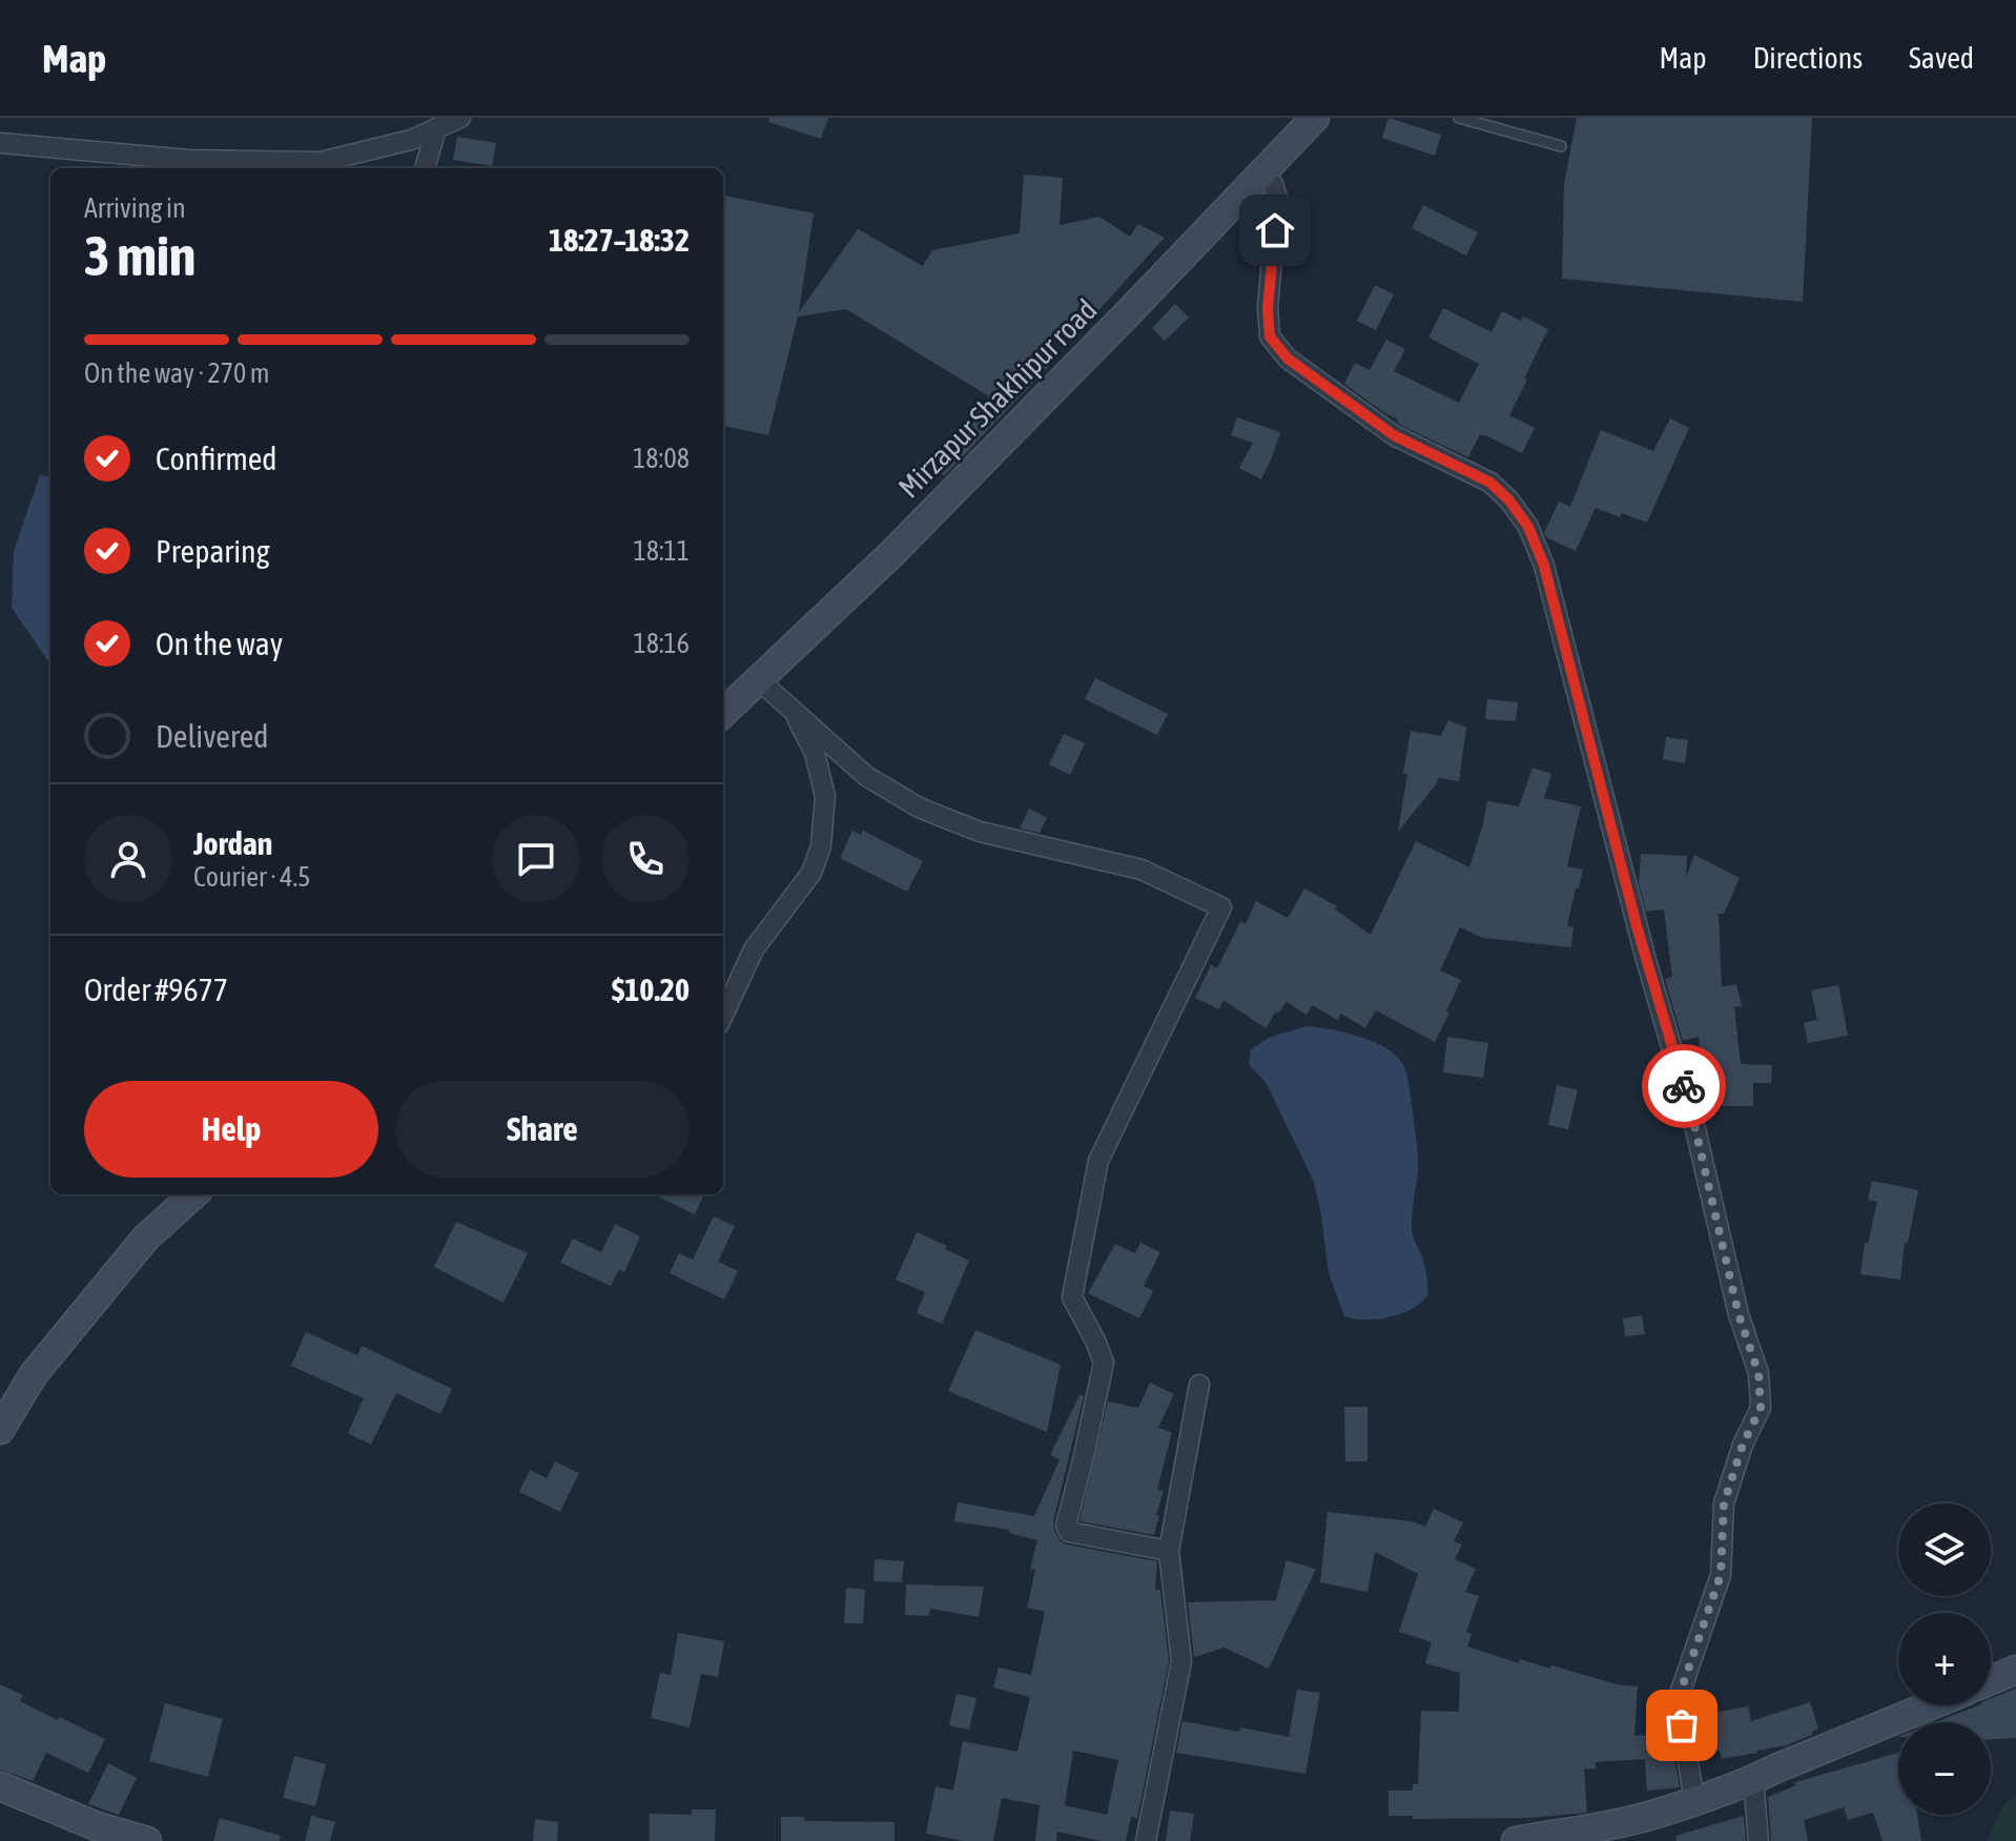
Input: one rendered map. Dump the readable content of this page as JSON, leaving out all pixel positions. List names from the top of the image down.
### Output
{
  "streets": {
    "main road": ["Mirzapur Shakhipur road"]
  },
  "page": {
    "header": "Map",
    "nav": ["Map", "Directions", "Saved"],
    "heading": ["3 min", "Arriving in", "18:27–18:32"],
    "panel": [
      "Jordan",
      "Courier · 4.5",
      "Order #9677",
      "$10.20"
    ],
    "bar": "On the way · 270 m",
    "list": [
      ["Confirmed", "18:08"],
      ["Preparing", "18:11"],
      ["On the way", "18:16"],
      "Delivered"
    ],
    "buttons": ["Help", "Share"],
    "map_buttons": ["+", "−"]
  }
}
